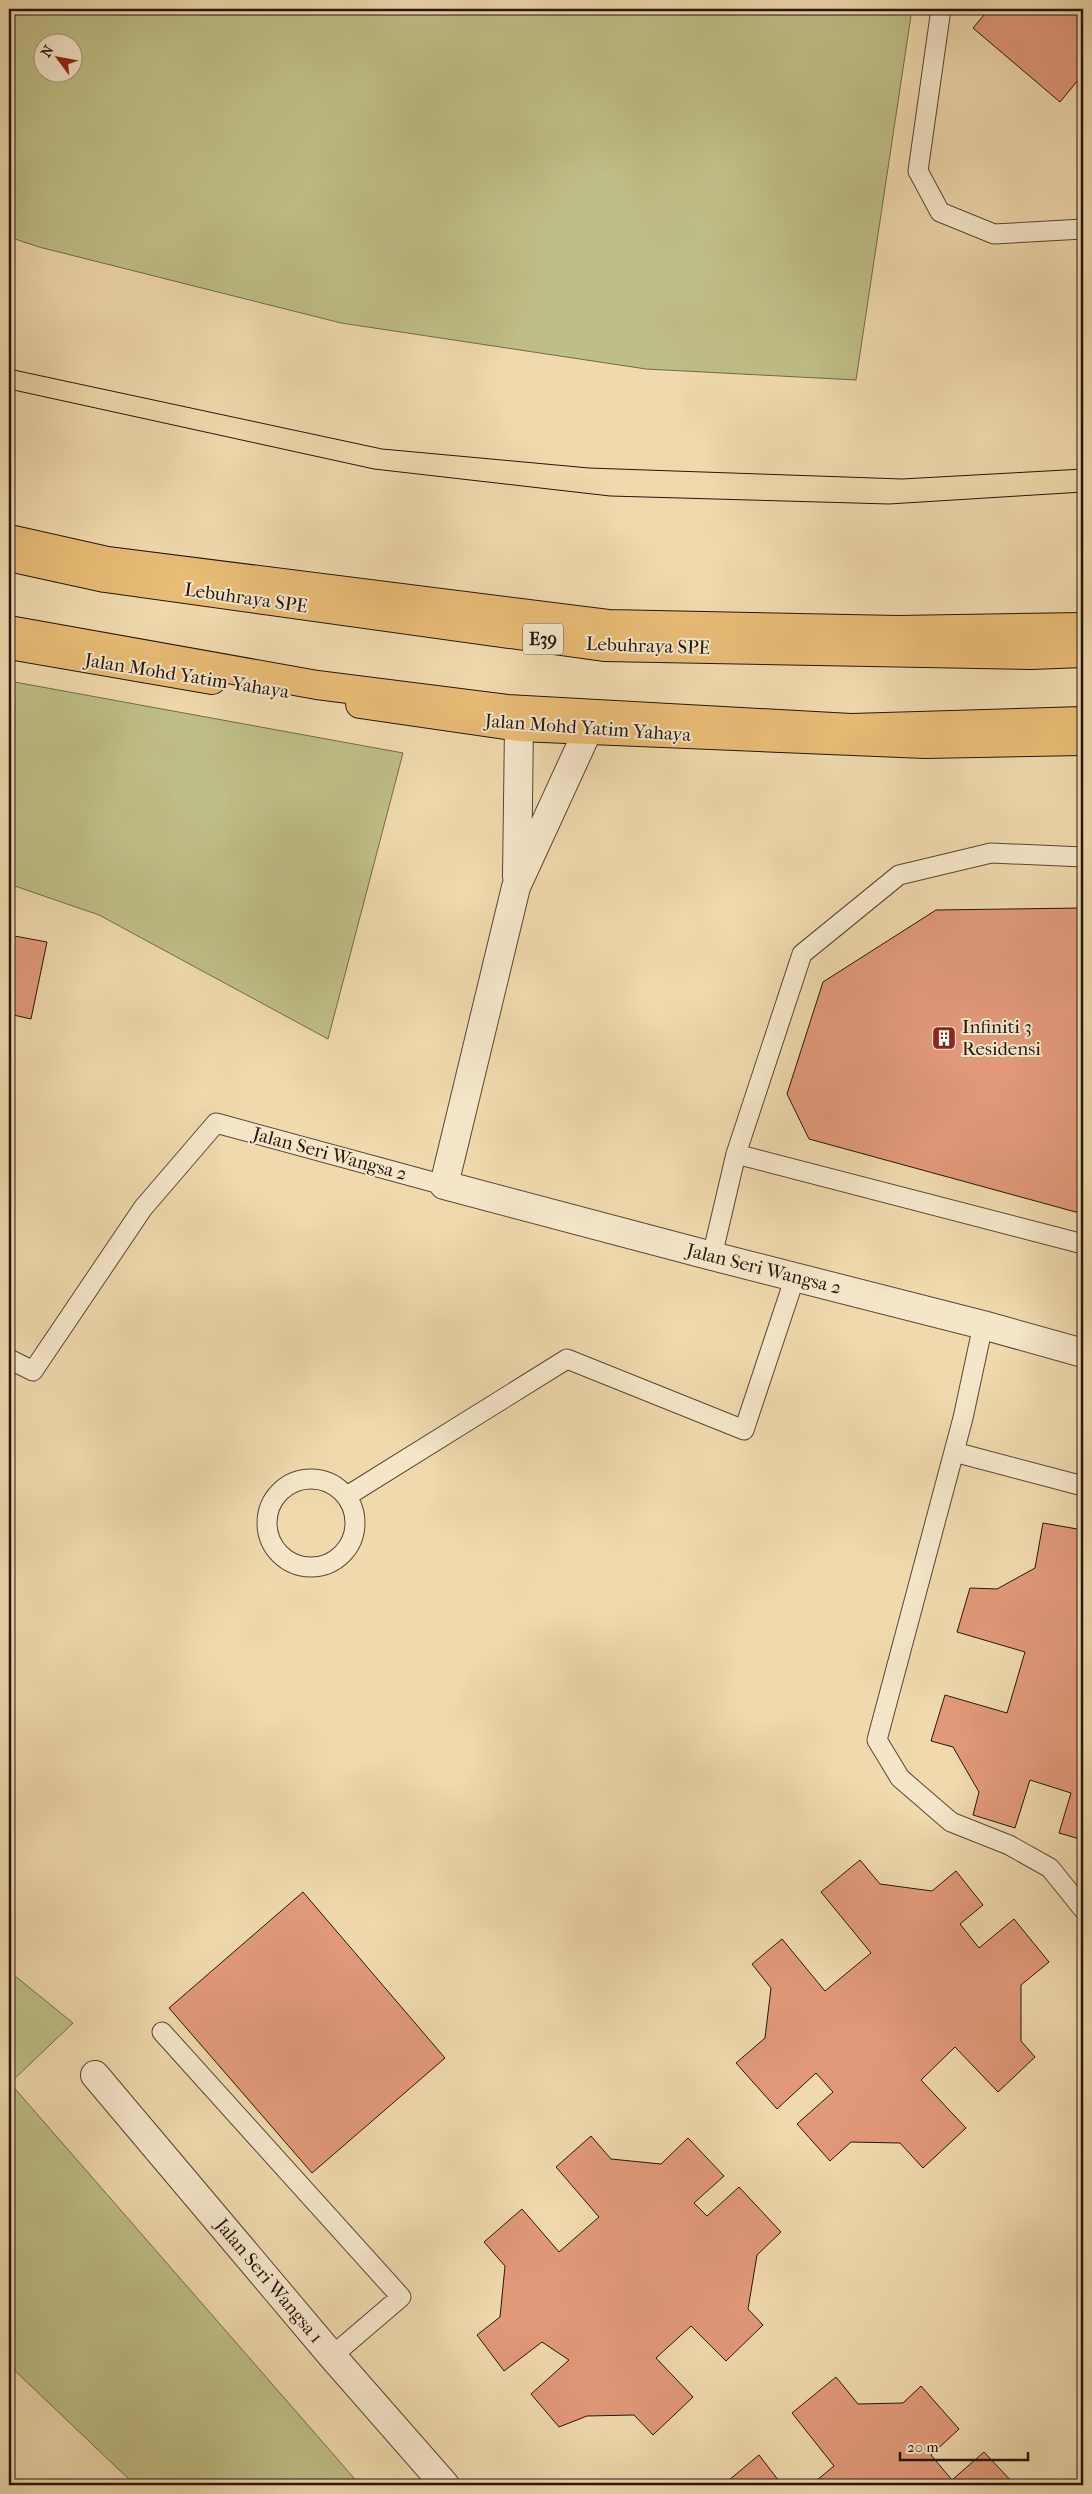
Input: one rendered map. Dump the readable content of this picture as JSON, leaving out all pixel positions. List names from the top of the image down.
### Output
{
  "streets": {
    "main road": ["Lebuhraya SPE", "E39", "Jalan Mohd Yatim Yahaya"],
    "street": ["Jalan Seri Wangsa 2", "Jalan Seri Wangsa 1"]
  },
  "places": {
    "building": ["Infiniti 3 Residensi"]
  },
  "scale_bar": "20 m",
  "north": "top left"
}
